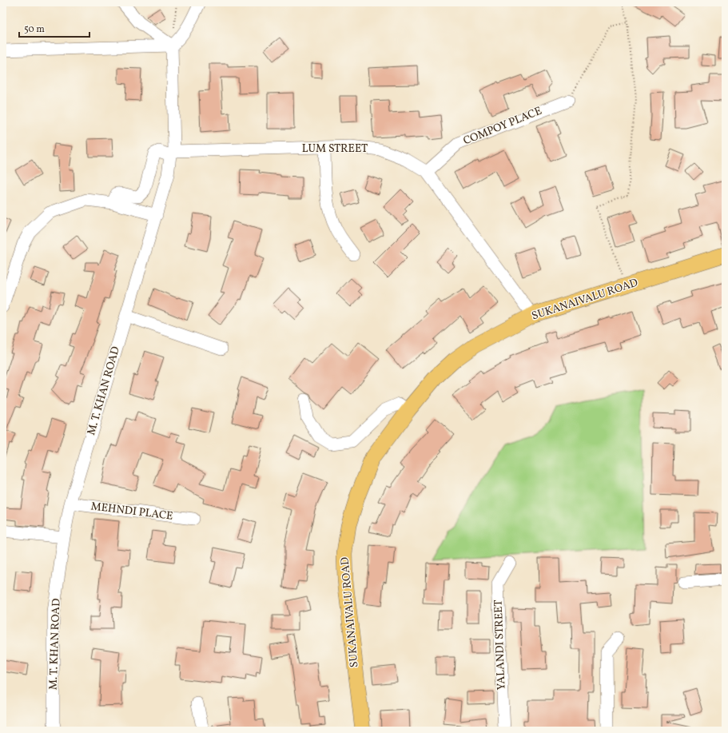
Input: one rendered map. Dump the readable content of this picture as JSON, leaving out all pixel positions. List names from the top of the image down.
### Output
{
  "streets": {
    "main road": ["SUKANAIVALU ROAD"],
    "street": [
      "COMPOY PLACE",
      "LUM STREET",
      "M. T. KHAN ROAD",
      "MEHNDI PLACE",
      "YALANDI STREET"
    ]
  },
  "crossings": [
    ["COMPOY PLACE", "LUM STREET"],
    ["LUM STREET", "SUKANAIVALU ROAD"],
    ["LUM STREET", "M. T. KHAN ROAD"],
    ["M. T. KHAN ROAD", "MEHNDI PLACE"]
  ],
  "scale_bar": "50 m"
}
